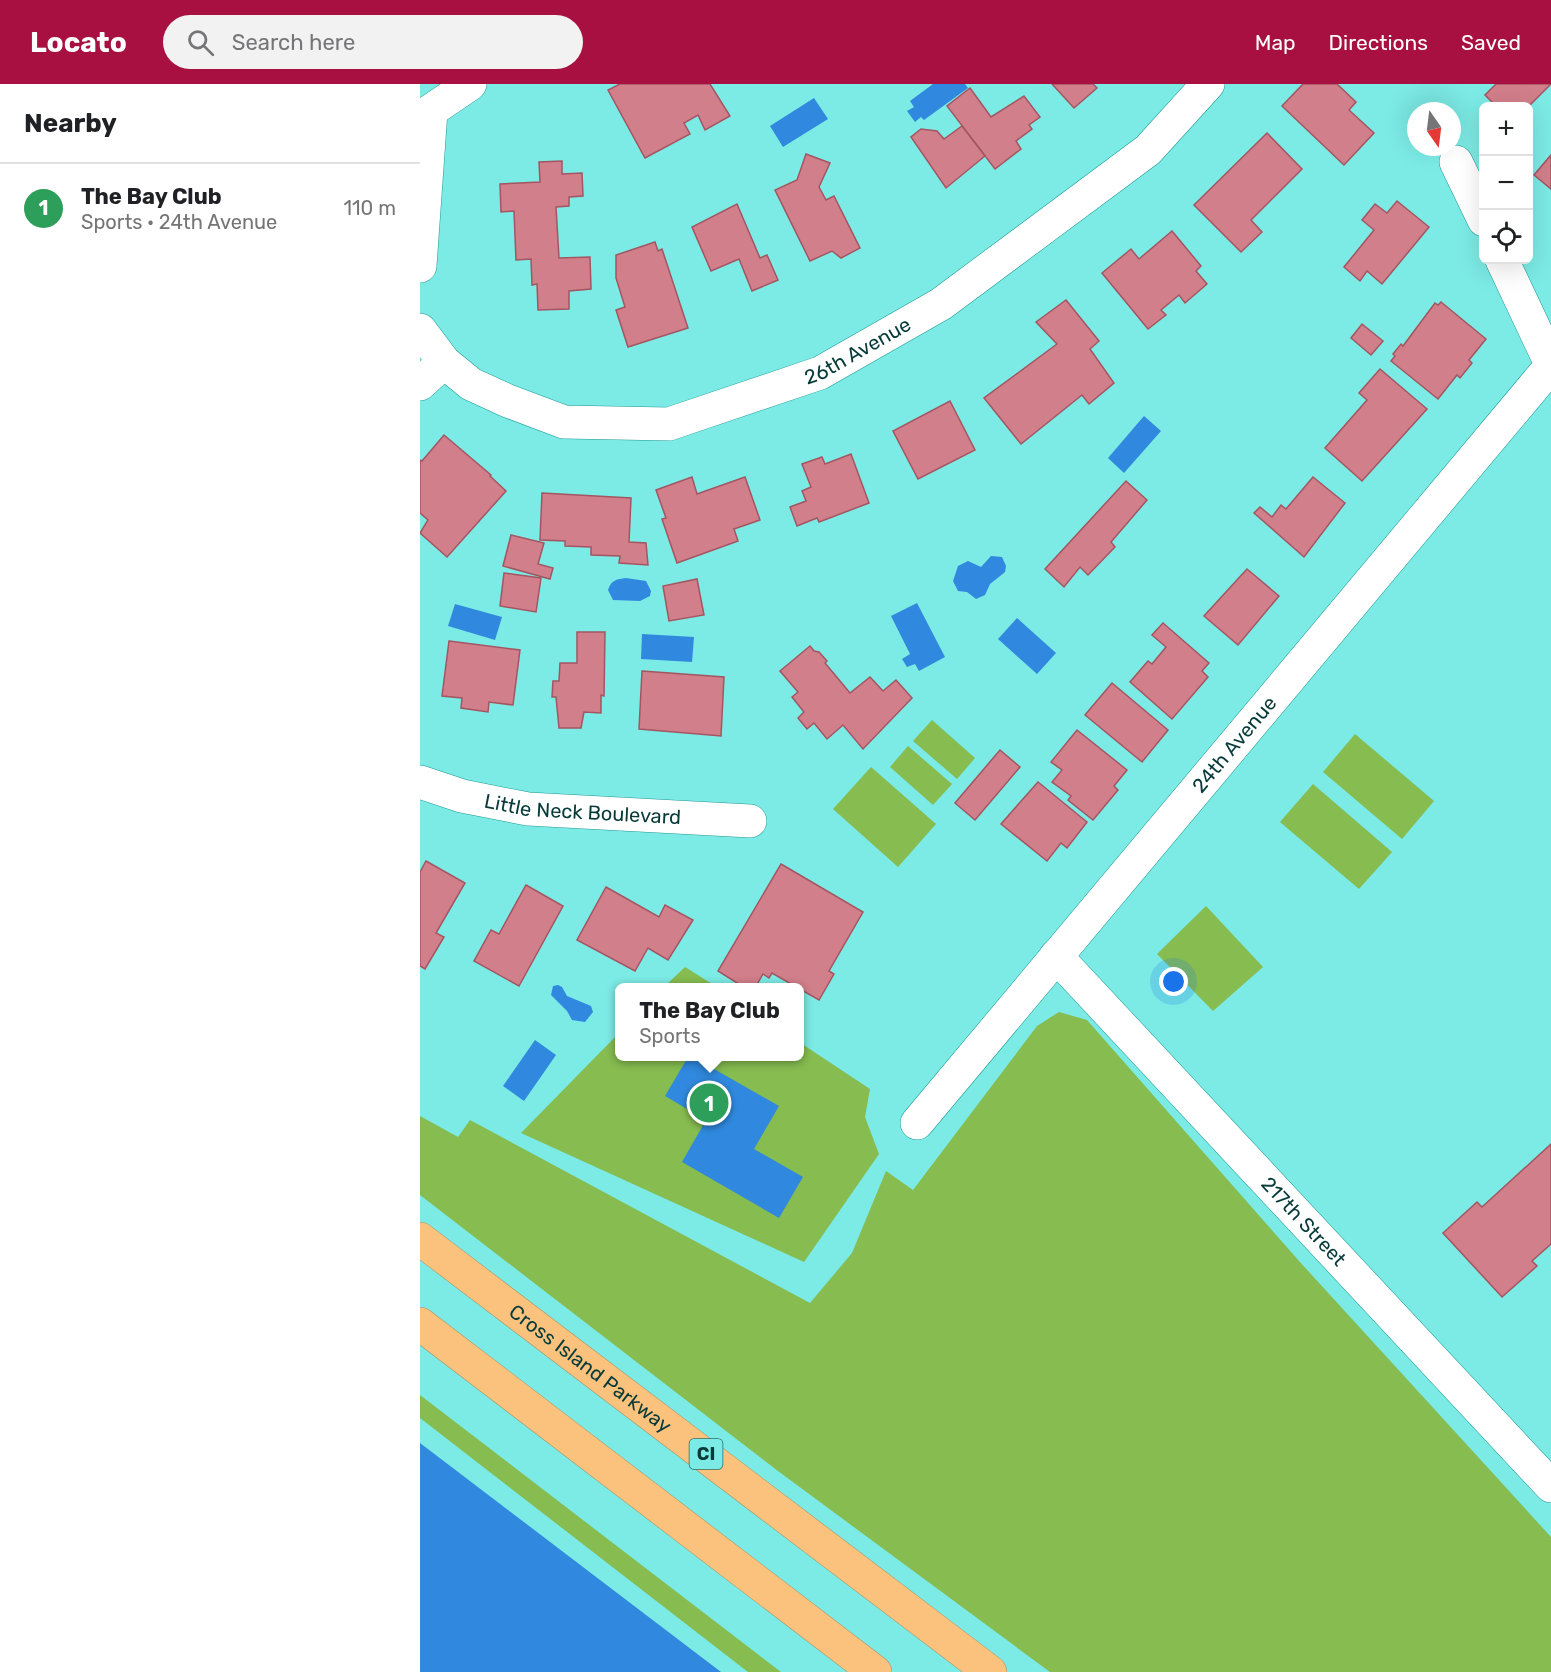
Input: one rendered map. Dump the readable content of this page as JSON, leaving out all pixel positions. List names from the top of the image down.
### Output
{
  "streets": {
    "highway": ["Cross Island Parkway", "CI"],
    "street": [
      "26th Avenue",
      "24th Avenue",
      "Little Neck Boulevard",
      "217th Street"
    ]
  },
  "crossings": [
    ["24th Avenue", "217th Street"]
  ],
  "north": "bottom",
  "page": {
    "header": "Locato",
    "search": "Search here",
    "nav": ["Map", "Directions", "Saved"],
    "heading": "Nearby",
    "map_buttons": ["+", "−"],
    "list": [
      {
        "mark": "1",
        "name": "The Bay Club",
        "note": "Sports · 24th Avenue",
        "value": "110 m"
      }
    ],
    "popup": ["The Bay Club", "Sports"],
    "pins": "1"
  }
}
